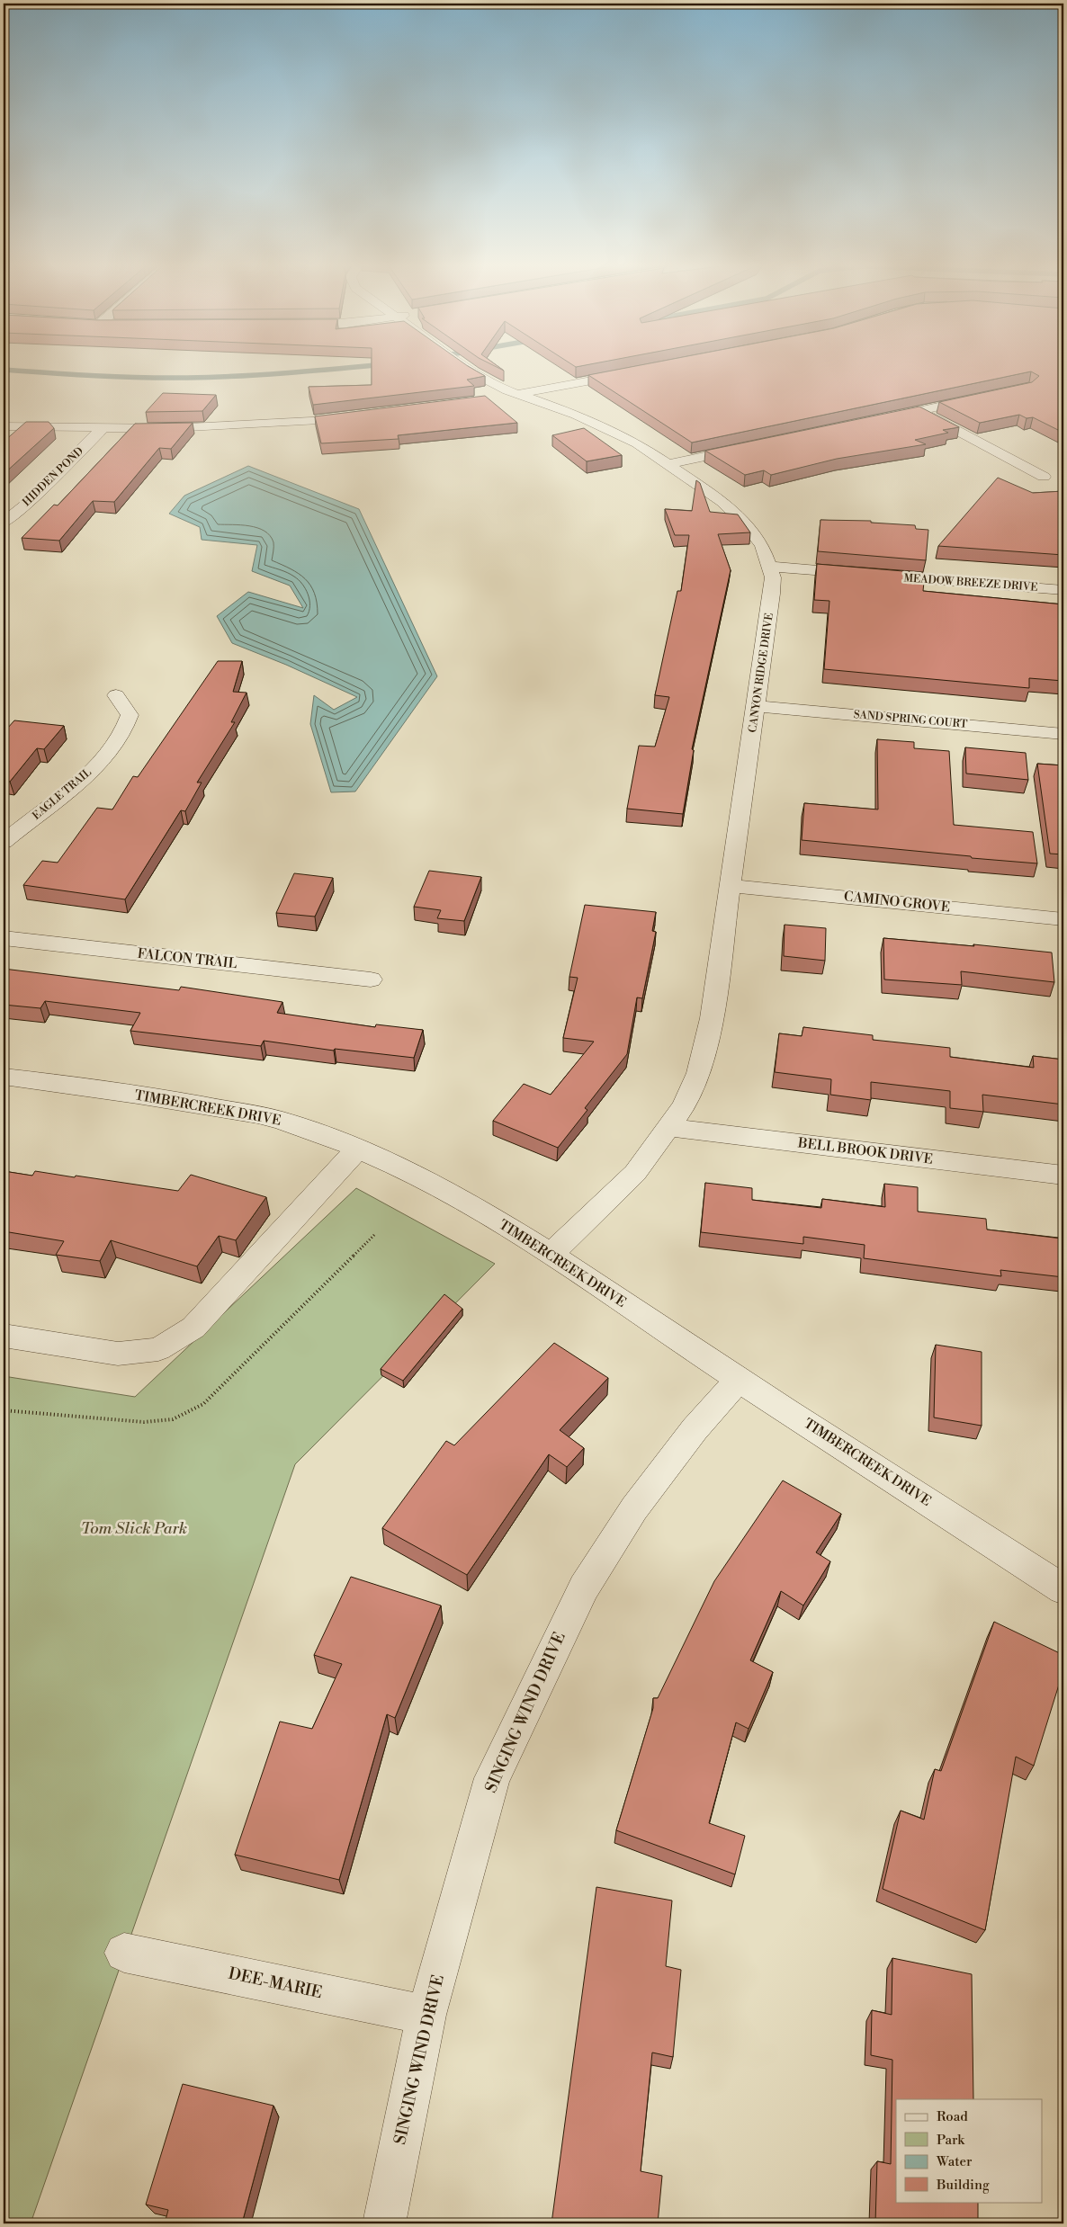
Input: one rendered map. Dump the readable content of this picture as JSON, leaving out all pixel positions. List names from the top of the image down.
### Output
{
  "streets": {
    "street": [
      "HIDDEN POND",
      "MEADOW BREEZE DRIVE",
      "CANYON RIDGE DRIVE",
      "SAND SPRING COURT",
      "EAGLE TRAIL",
      "CAMINO GROVE",
      "FALCON TRAIL",
      "TIMBERCREEK DRIVE",
      "BELL BROOK DRIVE",
      "SINGING WIND DRIVE",
      "DEE-MARIE"
    ]
  },
  "crossings": [
    ["MEADOW BREEZE DRIVE", "CANYON RIDGE DRIVE"],
    ["CANYON RIDGE DRIVE", "SAND SPRING COURT"],
    ["CANYON RIDGE DRIVE", "CAMINO GROVE"],
    ["CANYON RIDGE DRIVE", "TIMBERCREEK DRIVE"],
    ["CANYON RIDGE DRIVE", "BELL BROOK DRIVE"],
    ["TIMBERCREEK DRIVE", "SINGING WIND DRIVE"],
    ["SINGING WIND DRIVE", "DEE-MARIE"]
  ],
  "parks": ["Tom Slick Park"],
  "legend": [
    "Road",
    "Park",
    "Water",
    "Building"
  ]
}
